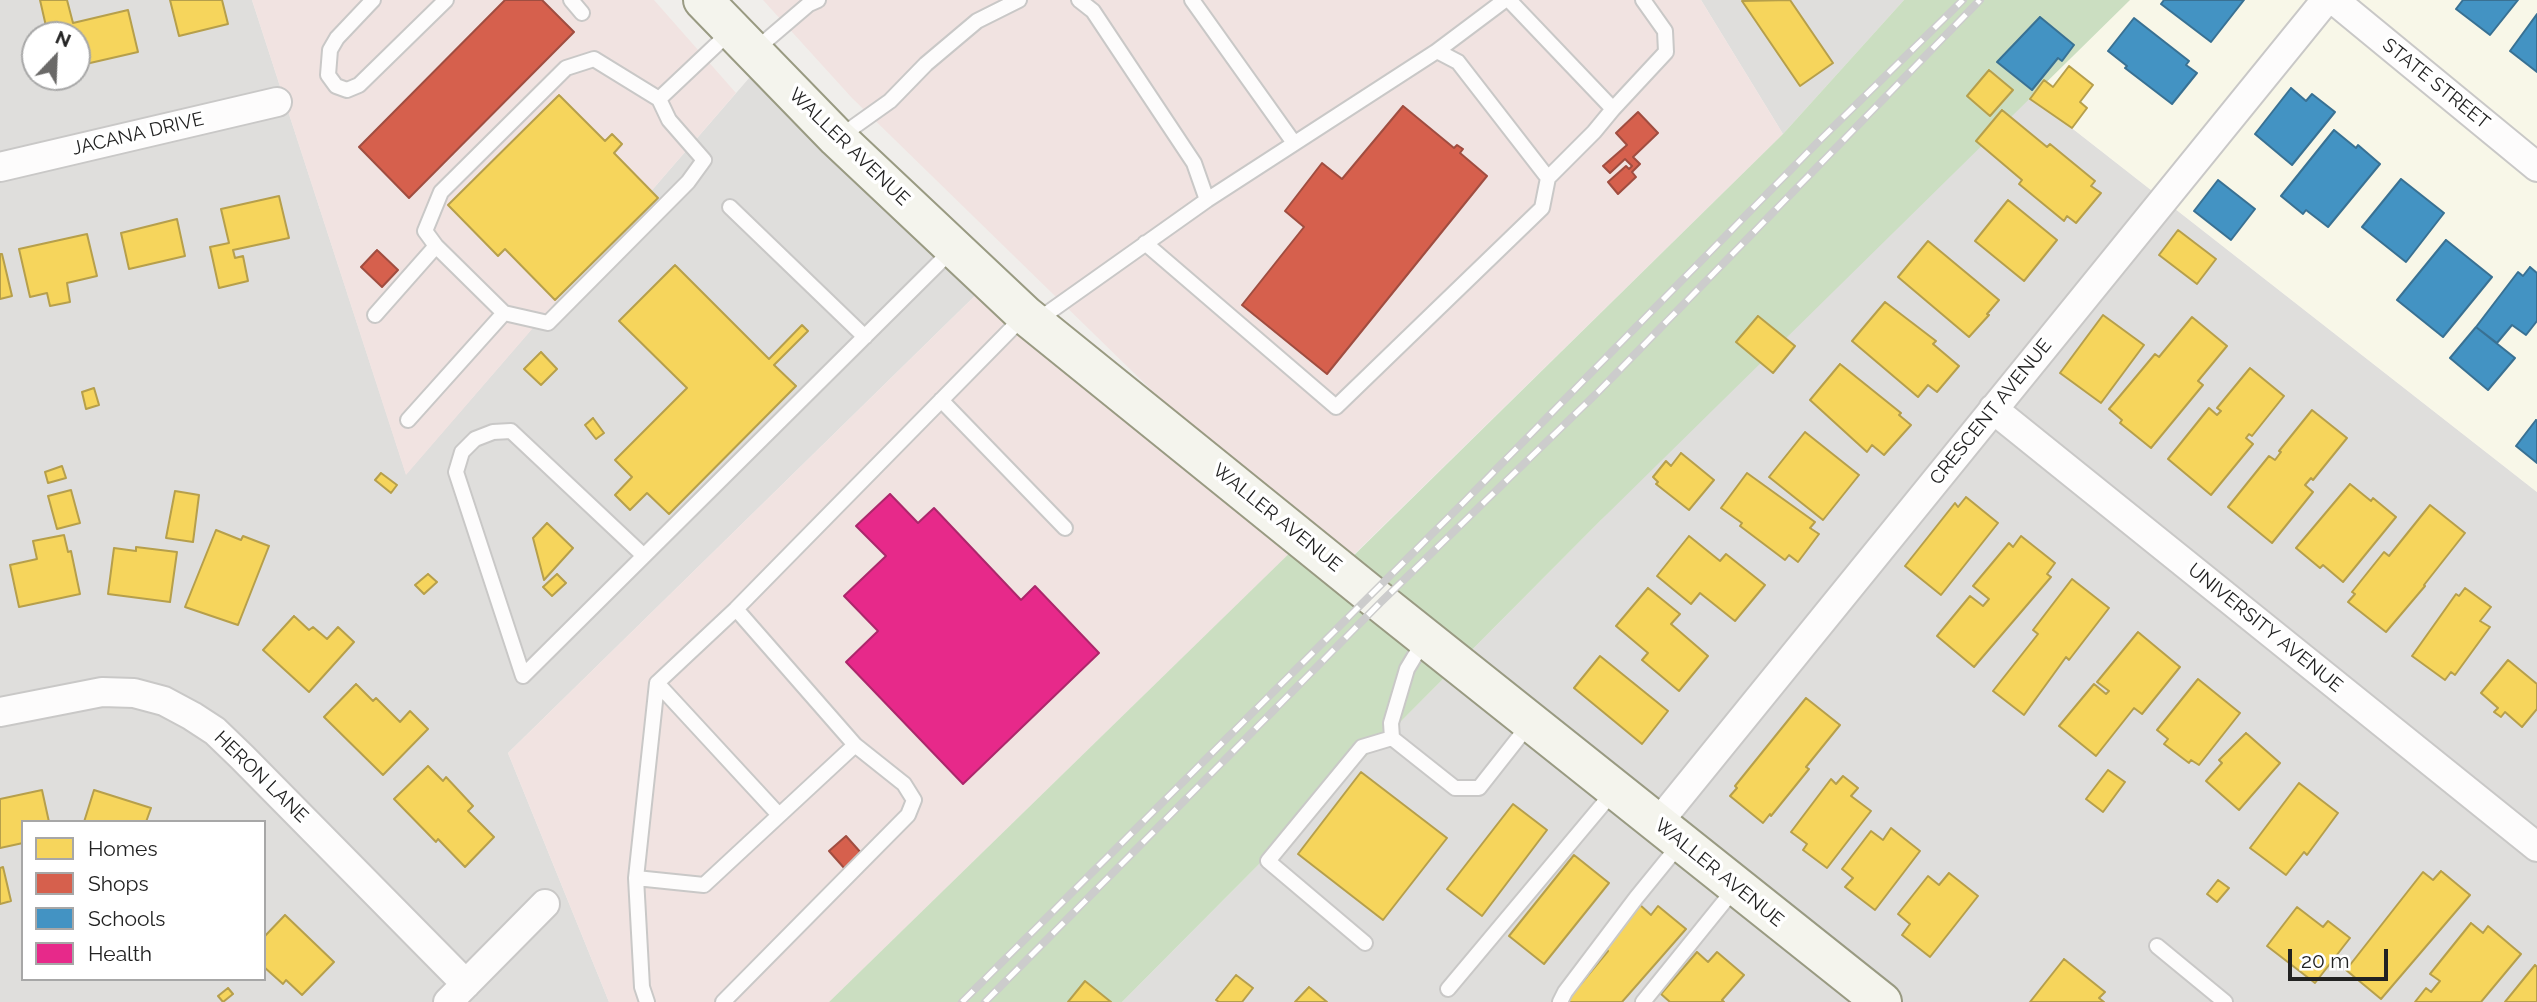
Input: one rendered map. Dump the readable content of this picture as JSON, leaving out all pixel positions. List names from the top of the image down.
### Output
{
  "streets": {
    "main road": ["WALLER AVENUE"],
    "street": [
      "STATE STREET",
      "JACANA DRIVE",
      "CRESCENT AVENUE",
      "UNIVERSITY AVENUE",
      "HERON LANE"
    ]
  },
  "crossings": [
    ["WALLER AVENUE", "CRESCENT AVENUE"],
    ["CRESCENT AVENUE", "UNIVERSITY AVENUE"]
  ],
  "legend": [
    "Homes",
    "Shops",
    "Schools",
    "Health"
  ],
  "scale_bar": "20 m",
  "north": "top right"
}
